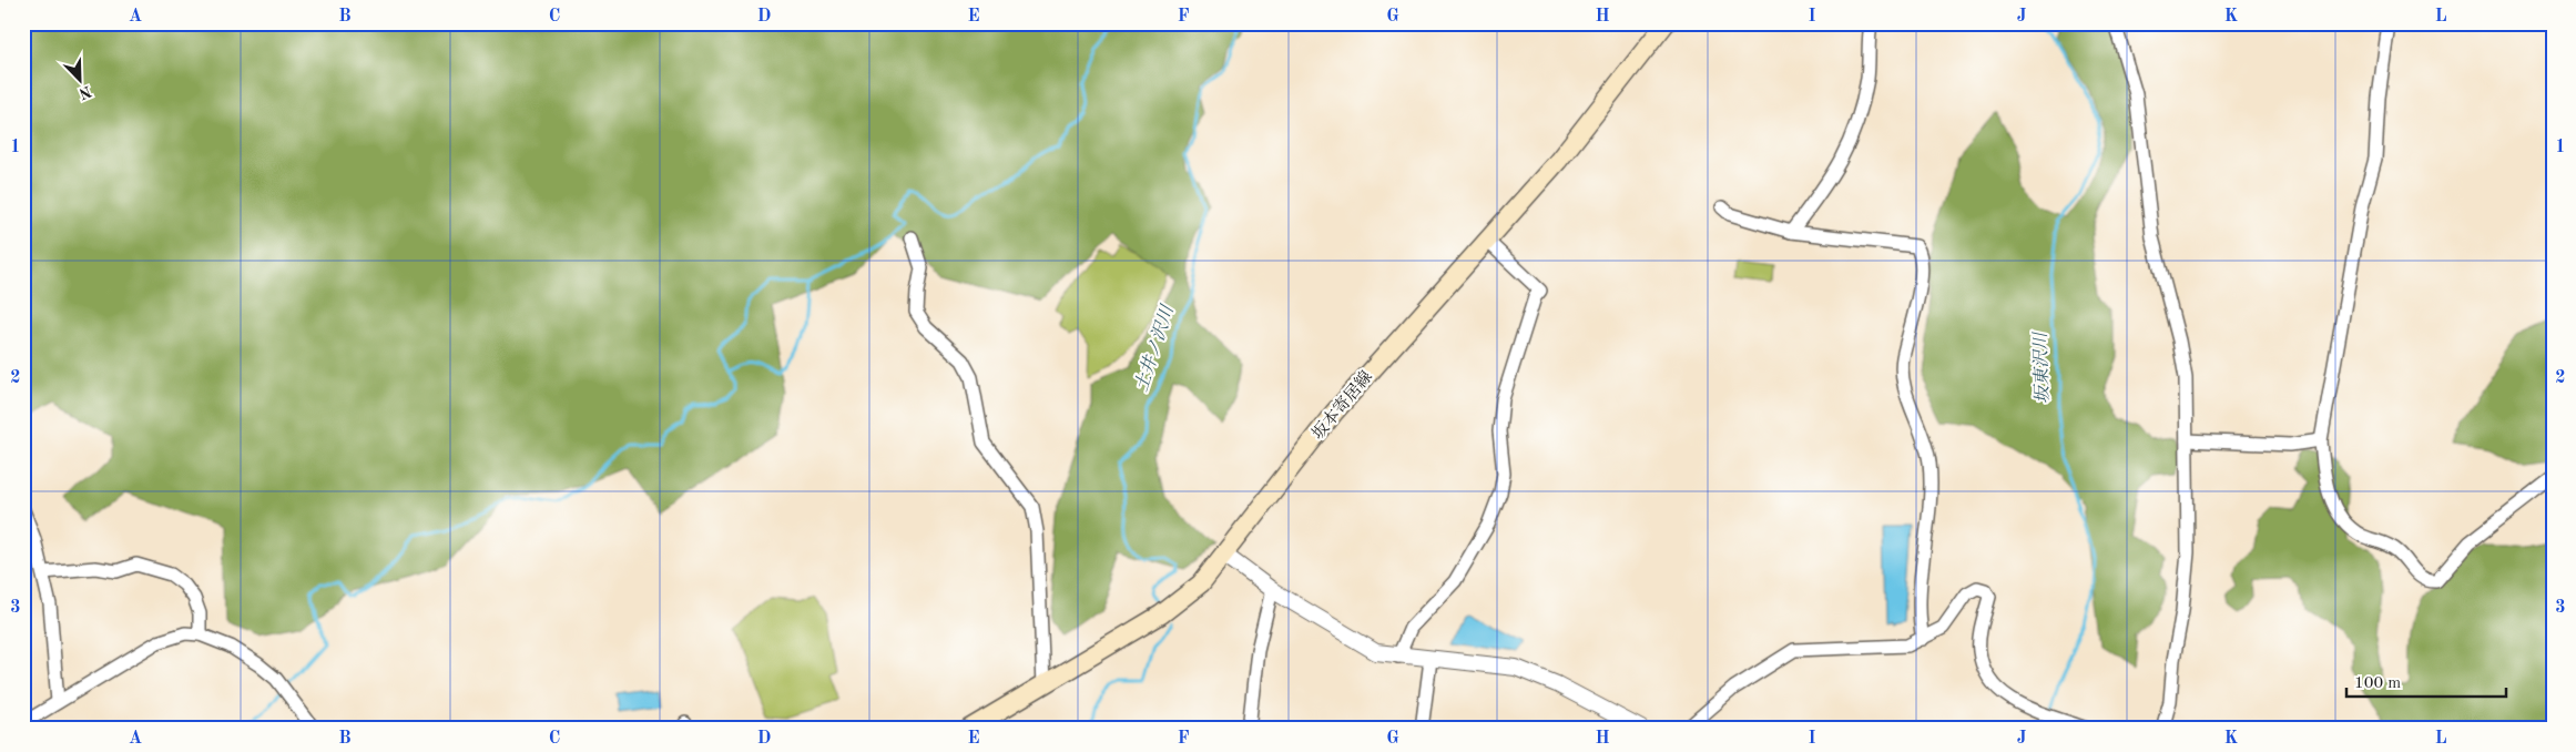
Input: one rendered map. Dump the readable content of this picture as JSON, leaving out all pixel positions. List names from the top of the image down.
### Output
{
  "streets": {
    "main road": ["坂本寄居線"]
  },
  "water": ["土井ノ沢川", "坂東沢川"],
  "scale_bar": "100 m",
  "north": "bottom right",
  "grid": {
    "columns": [
      "A",
      "B",
      "C",
      "D",
      "E",
      "F",
      "G",
      "H",
      "I",
      "J",
      "K",
      "L"
    ],
    "rows": ["1", "2", "3"]
  }
}
